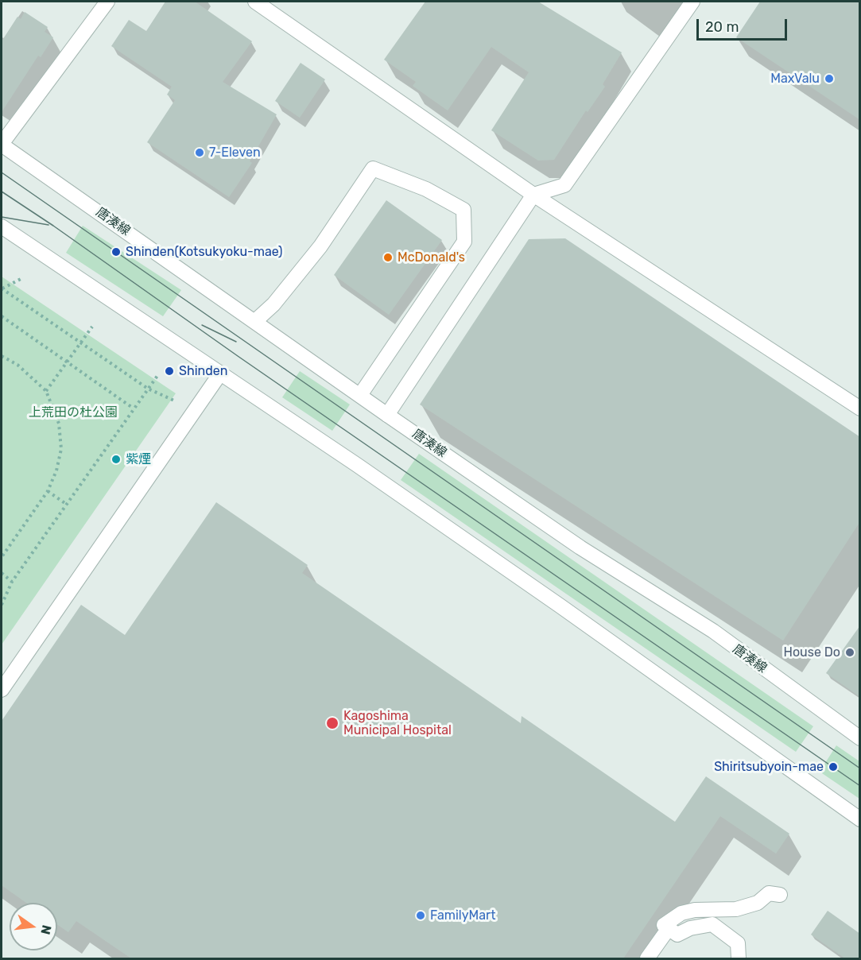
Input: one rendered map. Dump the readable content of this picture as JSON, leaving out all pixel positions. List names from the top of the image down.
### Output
{
  "streets": {
    "street": ["唐湊線"]
  },
  "parks": ["上荒田の杜公園"],
  "places": [
    "MaxValu",
    "7-Eleven",
    "Shinden(Kotsukyoku-mae)",
    "McDonald's",
    "Shinden",
    "紫煙",
    "House Do",
    "Kagoshima Municipal Hospital",
    "Shiritsubyoin-mae",
    "FamilyMart"
  ],
  "scale_bar": "20 m",
  "north": "right"
}
